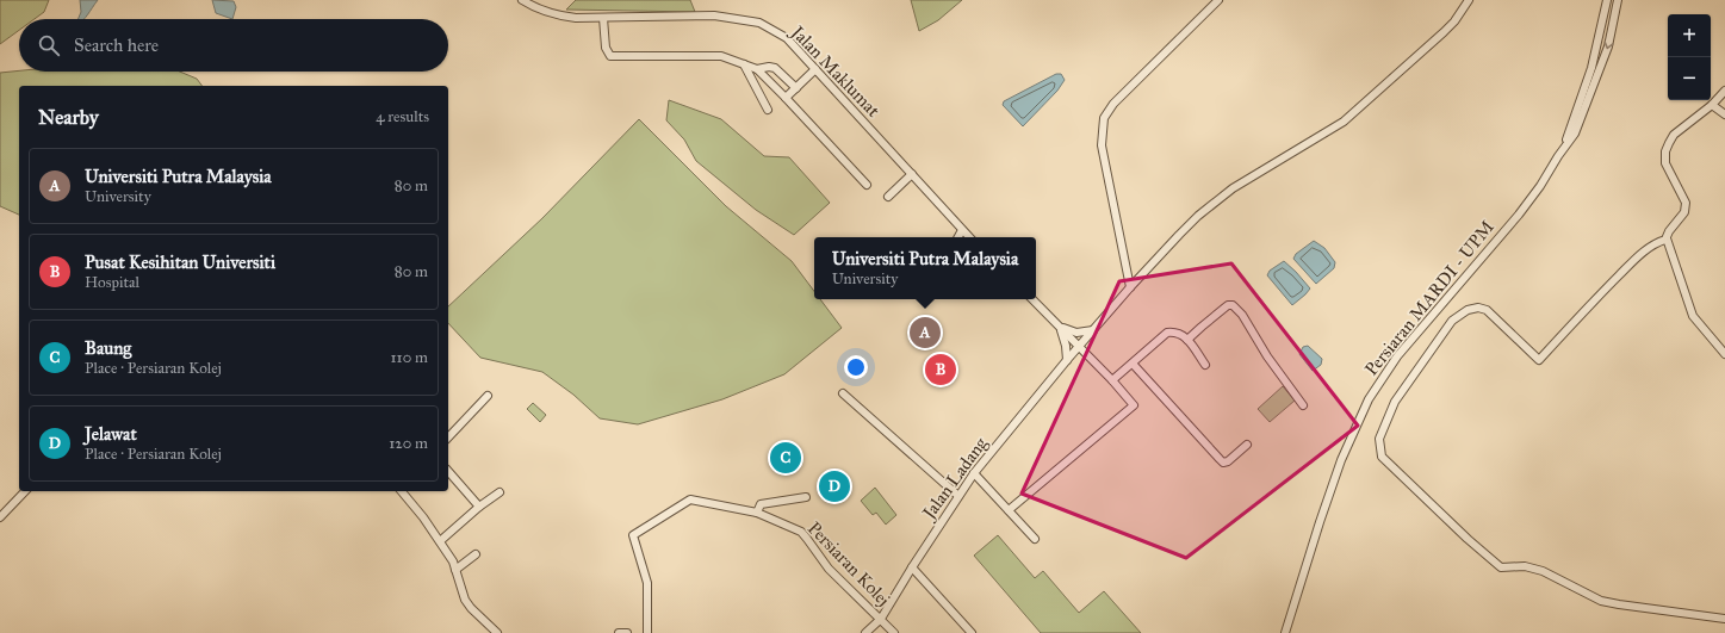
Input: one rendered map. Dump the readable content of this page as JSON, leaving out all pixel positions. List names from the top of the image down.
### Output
{
  "streets": {
    "street": [
      "Jalan Maklumat",
      "Persiaran MARDI - UPM",
      "Jalan Ladang",
      "Persiaran Kolej"
    ]
  },
  "crossings": [
    ["Jalan Ladang", "Persiaran Kolej"]
  ],
  "page": {
    "map_buttons": ["+", "−"],
    "search": "Search here",
    "heading": ["Nearby", "4 results"],
    "list": [
      {
        "mark": "A",
        "name": "Universiti Putra Malaysia",
        "note": "University",
        "value": "80 m"
      },
      {
        "mark": "B",
        "name": "Pusat Kesihitan Universiti",
        "note": "Hospital",
        "value": "80 m"
      },
      {
        "mark": "C",
        "name": "Baung",
        "note": "Place · Persiaran Kolej",
        "value": "110 m"
      },
      {
        "mark": "D",
        "name": "Jelawat",
        "note": "Place · Persiaran Kolej",
        "value": "120 m"
      }
    ],
    "popup": ["Universiti Putra Malaysia", "University"],
    "pins": [
      "A",
      "B",
      "C",
      "D"
    ]
  }
}
